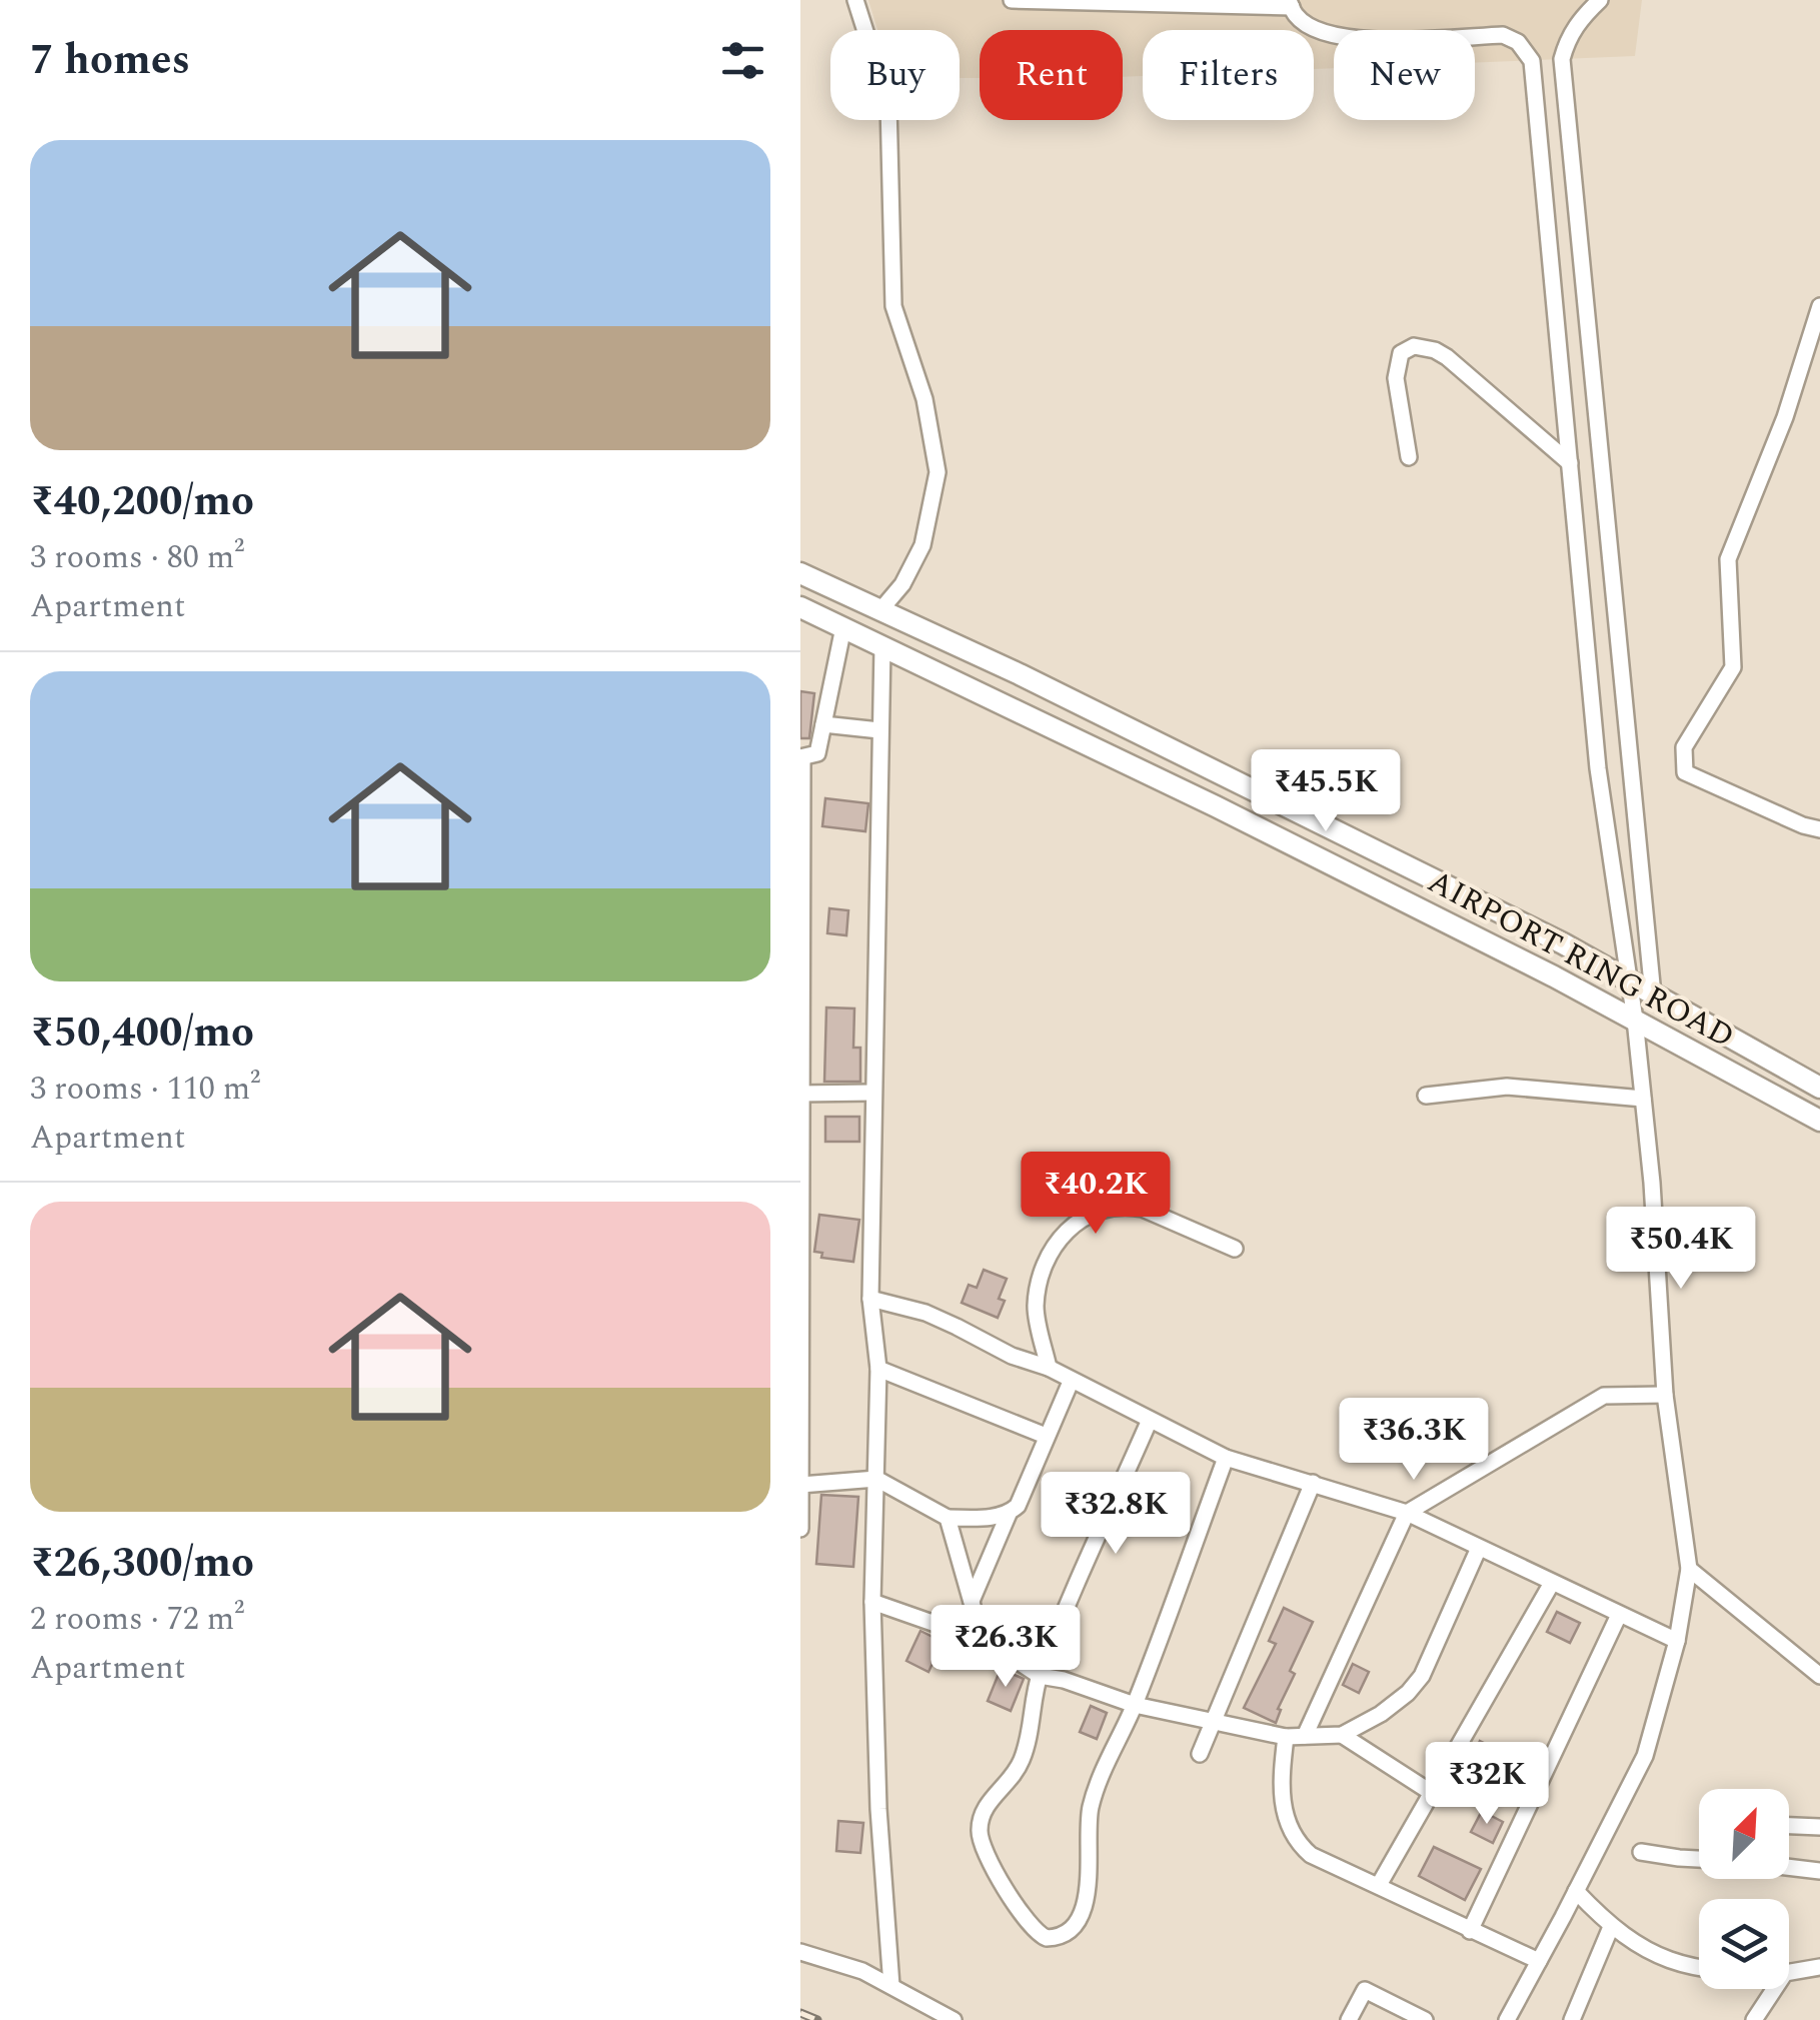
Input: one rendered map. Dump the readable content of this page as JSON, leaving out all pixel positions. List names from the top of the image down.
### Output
{
  "streets": {
    "main road": ["AIRPORT RING ROAD"]
  },
  "north": "top right",
  "page": {
    "heading": "7 homes",
    "chip": [
      "Buy",
      "Rent",
      "Filters",
      "New"
    ],
    "list": [
      {
        "name": "₹40,200/mo",
        "note": "3 rooms · 80 m² · Apartment"
      },
      {
        "name": "₹50,400/mo",
        "note": "3 rooms · 110 m² · Apartment"
      },
      {
        "name": "₹26,300/mo",
        "note": "2 rooms · 72 m² · Apartment"
      }
    ],
    "price": [
      "₹45.5K",
      "₹40.2K",
      "₹50.4K",
      "₹36.3K",
      "₹32.8K",
      "₹26.3K",
      "₹32K"
    ]
  }
}
